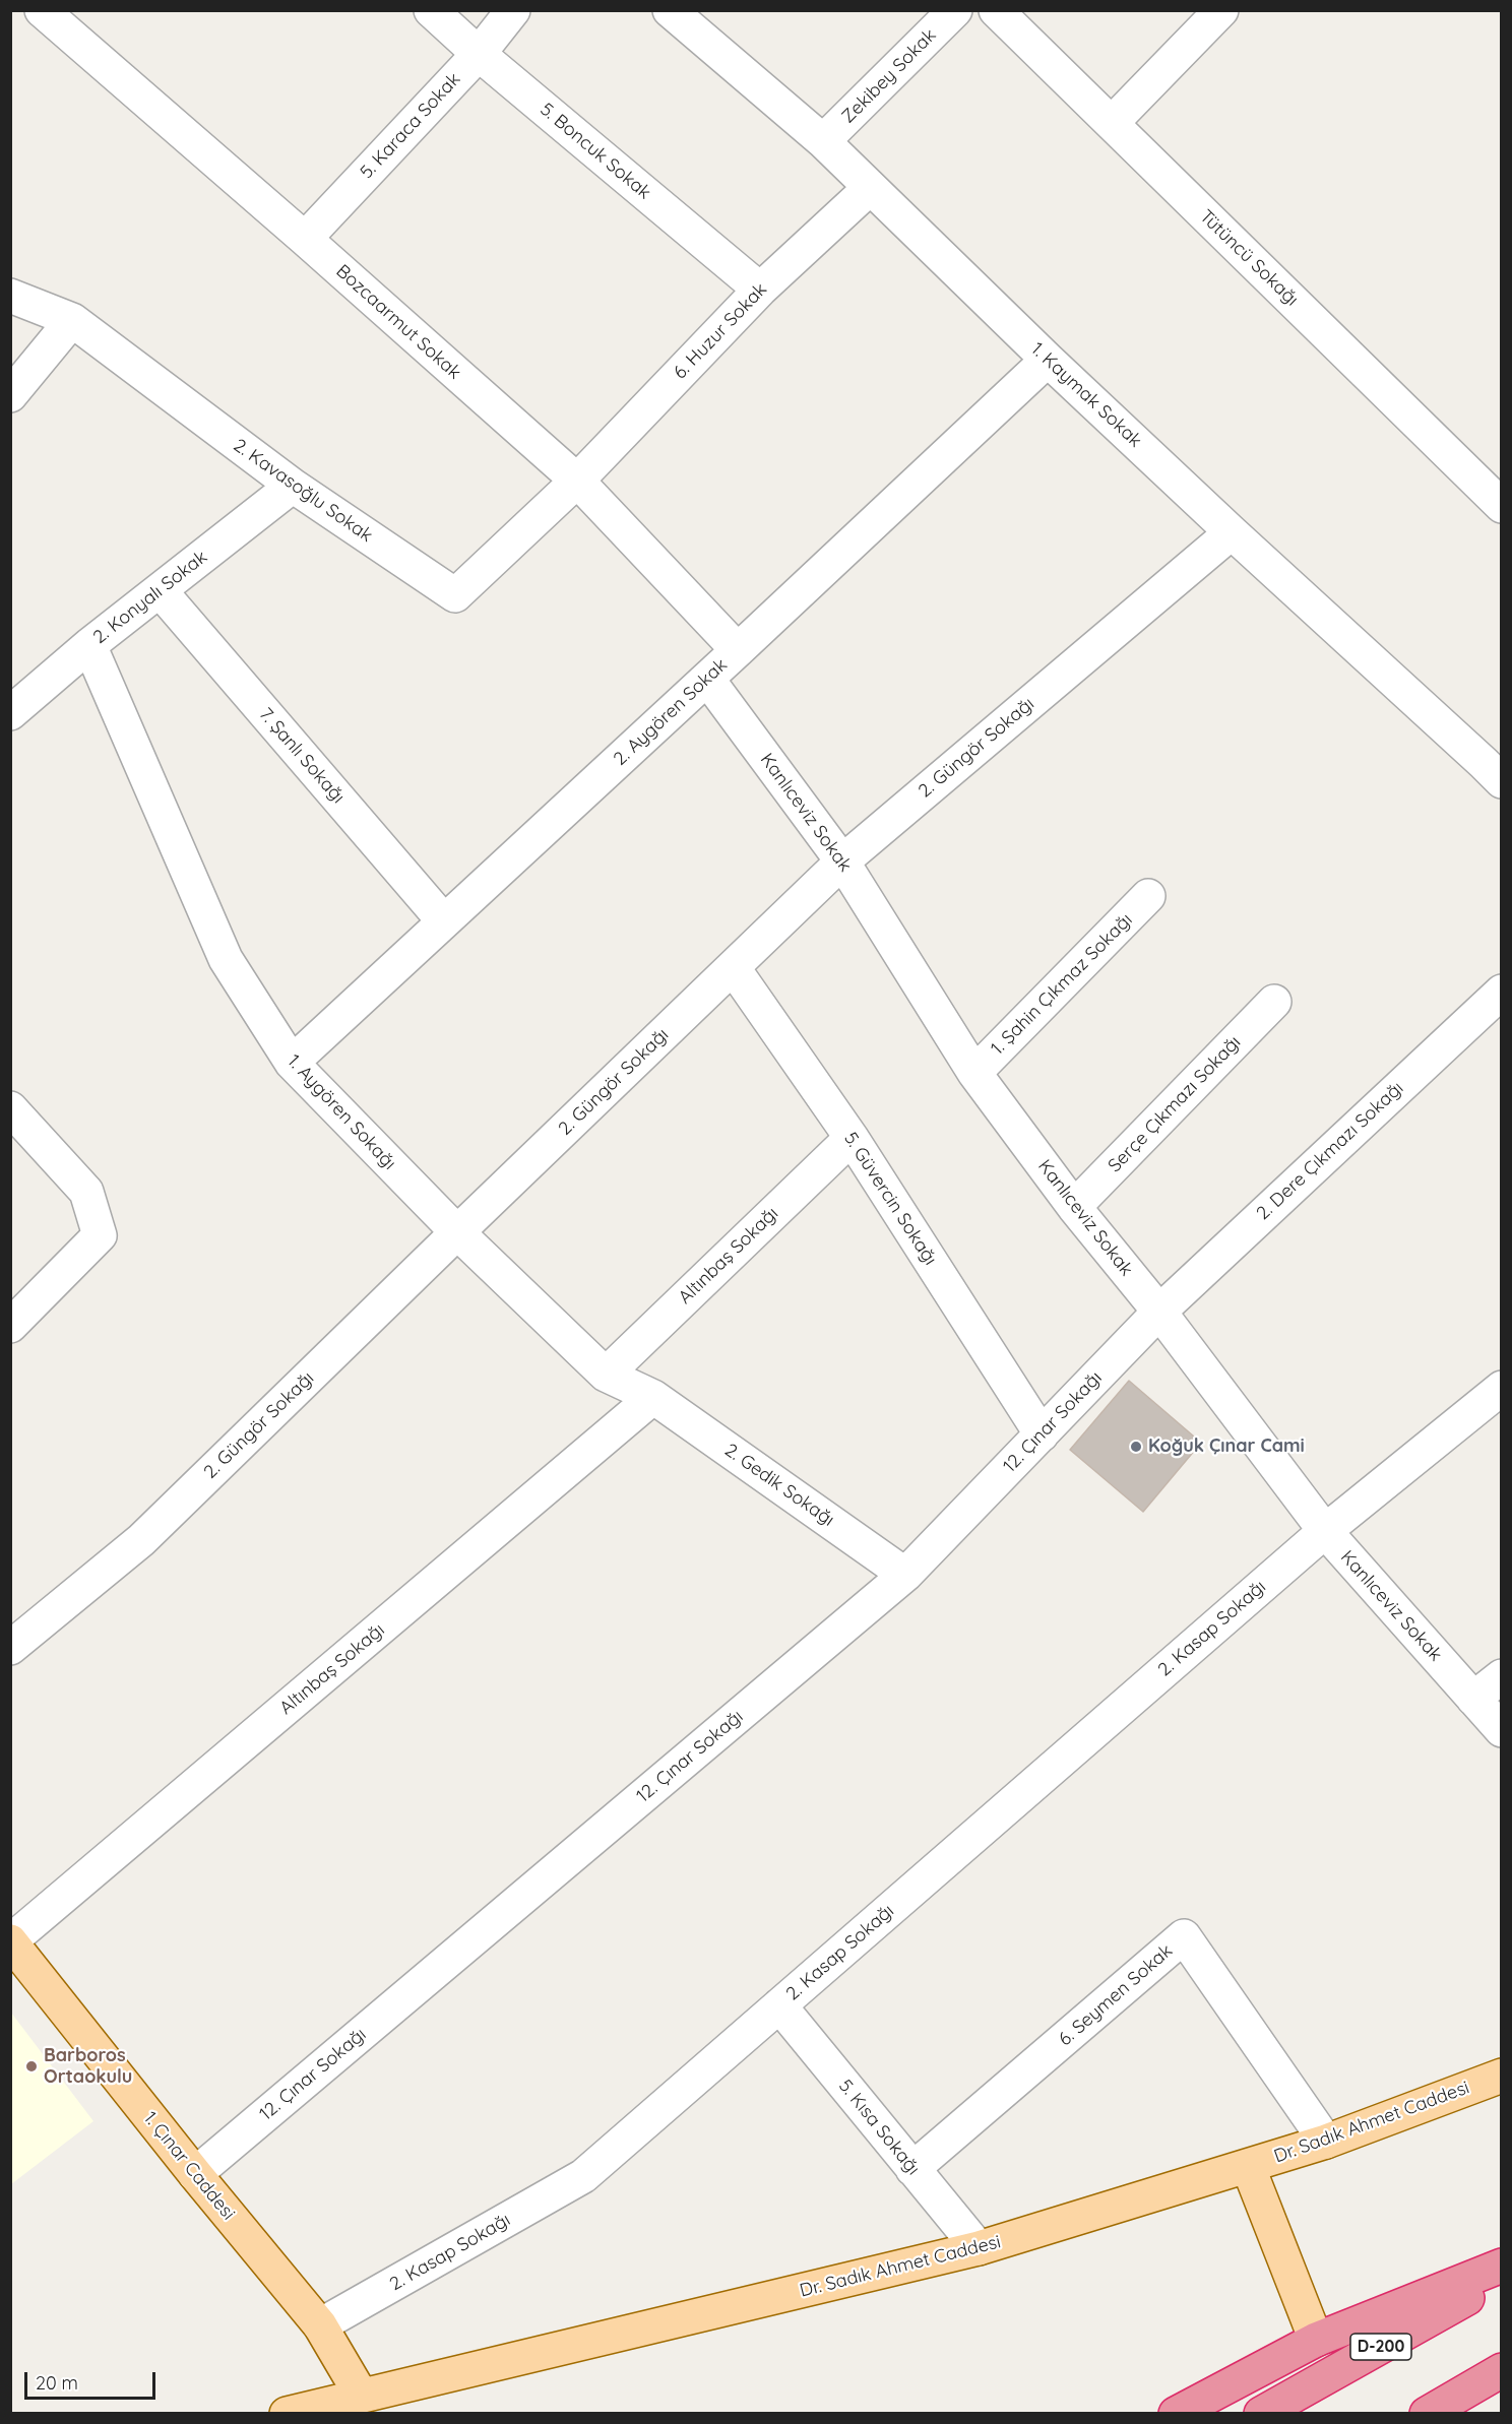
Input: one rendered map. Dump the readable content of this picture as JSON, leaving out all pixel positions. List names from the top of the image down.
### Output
{
  "streets": {
    "highway": ["D-200"],
    "main road": ["Dr. Sadık Ahmet Caddesi", "1. Çınar Caddesi"],
    "street": [
      "Zekibey Sokak",
      "5. Karaca Sokak",
      "5. Boncuk Sokak",
      "Tütüncü Sokağı",
      "Bozcaarmut Sokak",
      "6. Huzur Sokak",
      "1. Kaymak Sokak",
      "2. Kavasoğlu Sokak",
      "2. Konyalı Sokak",
      "2. Aygören Sokak",
      "2. Güngör Sokağı",
      "7. Şanlı Sokağı",
      "Kanlıceviz Sokak",
      "1. Şahin Çıkmaz Sokağı",
      "Serçe Çıkmazı Sokağı",
      "1. Aygören Sokağı",
      "2. Dere Çıkmazı Sokağı",
      "5. Güvercin Sokağı",
      "Altınbaş Sokağı",
      "12. Çınar Sokağı",
      "2. Gedik Sokağı",
      "2. Kasap Sokağı",
      "6. Seymen Sokak",
      "5. Kısa Sokağı"
    ]
  },
  "crossings": [
    ["Zekibey Sokak", "1. Kaymak Sokak"],
    ["5. Karaca Sokak", "5. Boncuk Sokak"],
    ["5. Karaca Sokak", "Bozcaarmut Sokak"],
    ["5. Boncuk Sokak", "6. Huzur Sokak"],
    ["Bozcaarmut Sokak", "6. Huzur Sokak"],
    ["Bozcaarmut Sokak", "2. Kavasoğlu Sokak"],
    ["Bozcaarmut Sokak", "2. Aygören Sokak"],
    ["6. Huzur Sokak", "1. Kaymak Sokak"],
    ["6. Huzur Sokak", "2. Kavasoğlu Sokak"],
    ["1. Kaymak Sokak", "2. Aygören Sokak"],
    ["1. Kaymak Sokak", "2. Güngör Sokağı"],
    ["2. Kavasoğlu Sokak", "2. Konyalı Sokak"],
    ["2. Konyalı Sokak", "7. Şanlı Sokağı"],
    ["2. Konyalı Sokak", "1. Aygören Sokağı"],
    ["2. Aygören Sokak", "7. Şanlı Sokağı"],
    ["2. Aygören Sokak", "Kanlıceviz Sokak"],
    ["2. Aygören Sokak", "1. Aygören Sokağı"],
    ["2. Güngör Sokağı", "Kanlıceviz Sokak"],
    ["2. Güngör Sokağı", "1. Aygören Sokağı"],
    ["2. Güngör Sokağı", "5. Güvercin Sokağı"],
    ["Kanlıceviz Sokak", "1. Şahin Çıkmaz Sokağı"],
    ["Kanlıceviz Sokak", "Serçe Çıkmazı Sokağı"],
    ["Kanlıceviz Sokak", "2. Dere Çıkmazı Sokağı"],
    ["Kanlıceviz Sokak", "12. Çınar Sokağı"],
    ["Kanlıceviz Sokak", "2. Kasap Sokağı"],
    ["1. Aygören Sokağı", "Altınbaş Sokağı"],
    ["1. Aygören Sokağı", "2. Gedik Sokağı"],
    ["2. Dere Çıkmazı Sokağı", "12. Çınar Sokağı"],
    ["5. Güvercin Sokağı", "Altınbaş Sokağı"],
    ["5. Güvercin Sokağı", "12. Çınar Sokağı"],
    ["Altınbaş Sokağı", "2. Gedik Sokağı"],
    ["Altınbaş Sokağı", "1. Çınar Caddesi"],
    ["12. Çınar Sokağı", "2. Gedik Sokağı"],
    ["12. Çınar Sokağı", "1. Çınar Caddesi"],
    ["2. Kasap Sokağı", "5. Kısa Sokağı"],
    ["2. Kasap Sokağı", "1. Çınar Caddesi"],
    ["6. Seymen Sokak", "Dr. Sadık Ahmet Caddesi"],
    ["6. Seymen Sokak", "5. Kısa Sokağı"],
    ["Dr. Sadık Ahmet Caddesi", "5. Kısa Sokağı"],
    ["Dr. Sadık Ahmet Caddesi", "1. Çınar Caddesi"]
  ],
  "places": ["Koğuk Çınar Cami", "Barboros Ortaokulu"],
  "scale_bar": "20 m"
}
